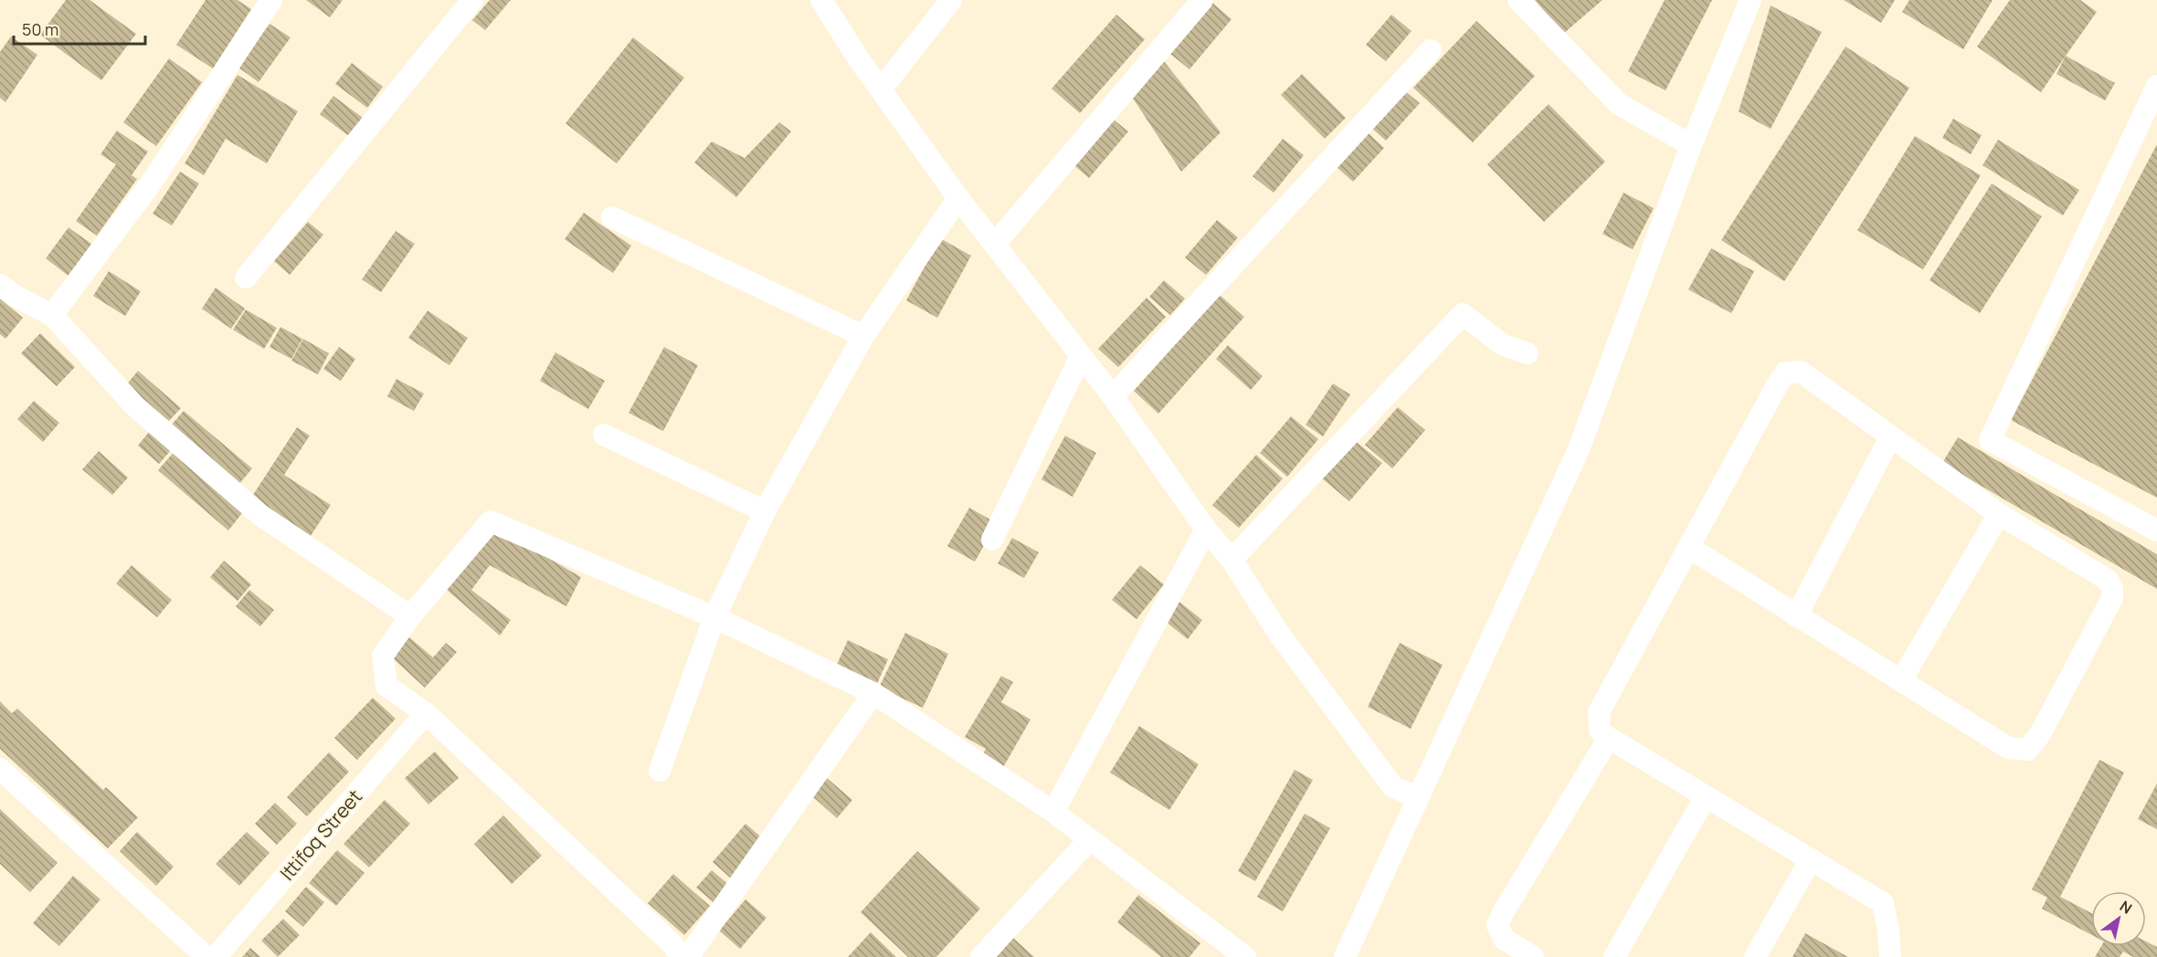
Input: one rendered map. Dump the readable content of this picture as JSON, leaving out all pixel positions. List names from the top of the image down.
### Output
{
  "streets": {
    "street": ["Ittifoq Street"]
  },
  "scale_bar": "50 m",
  "north": "top right"
}
